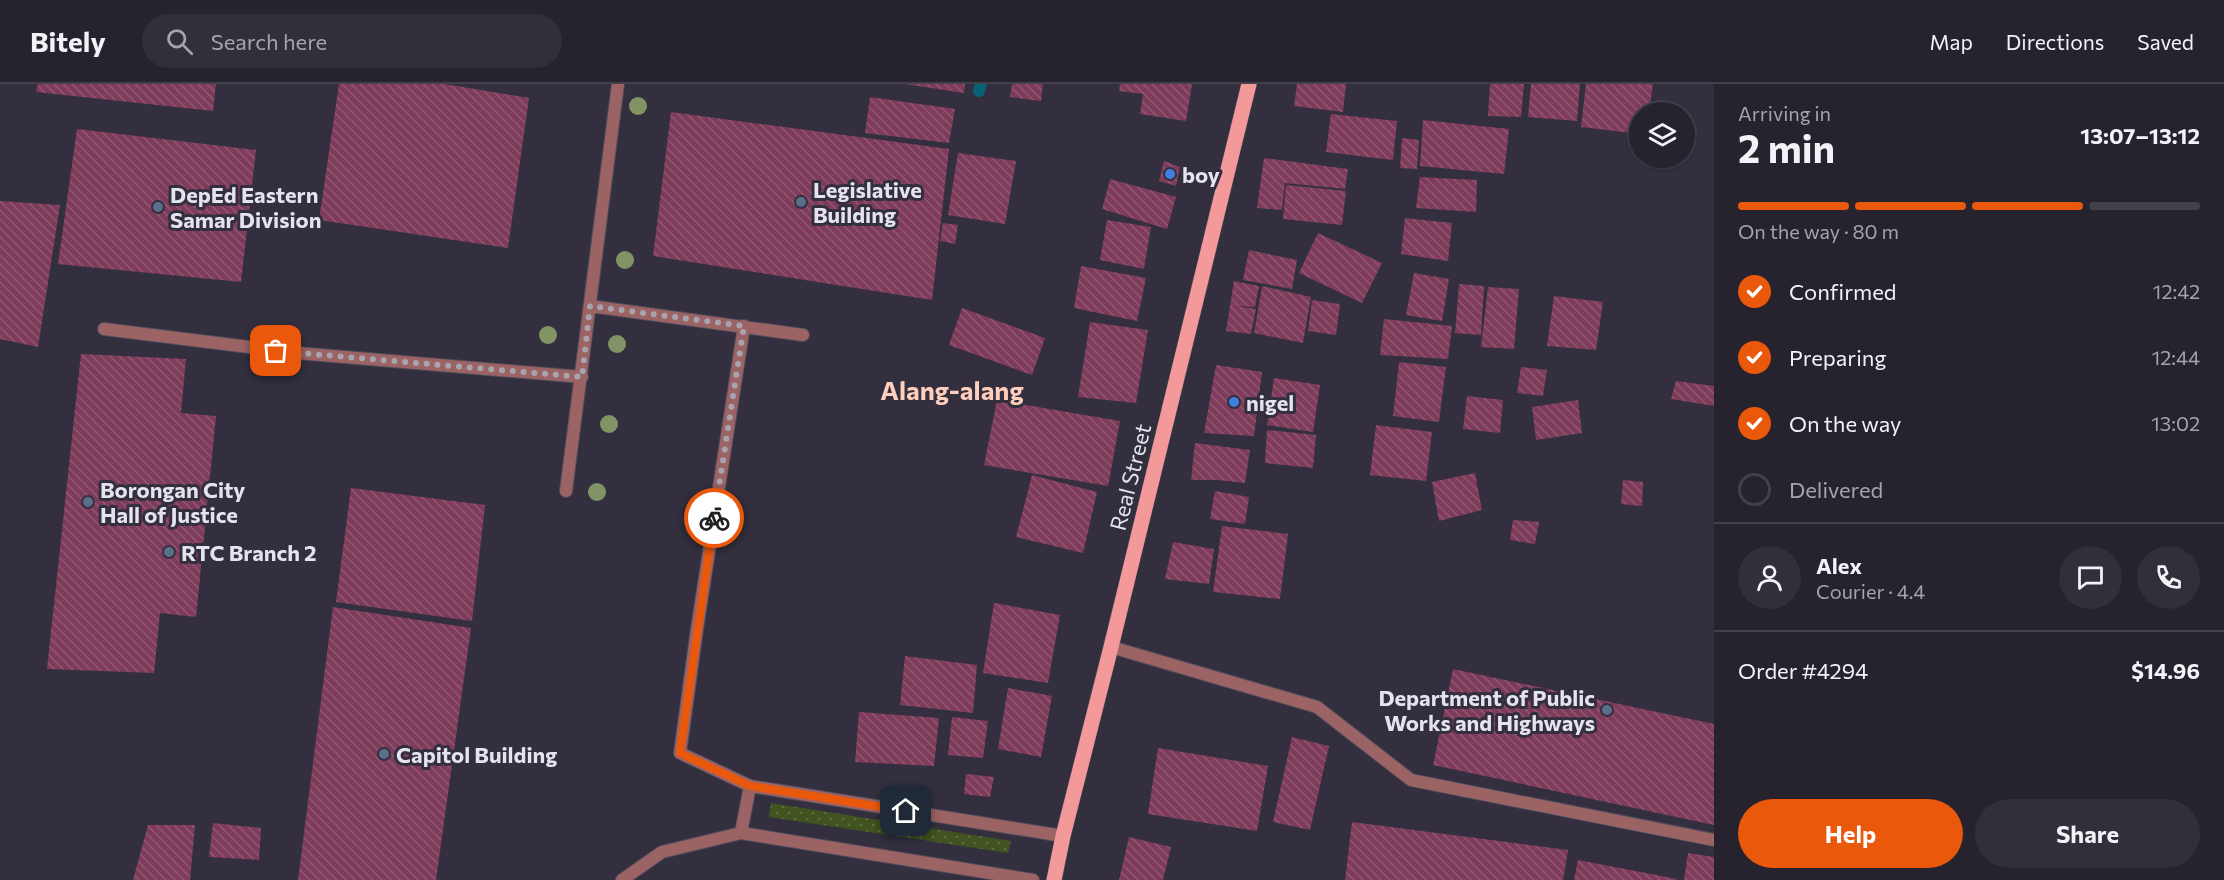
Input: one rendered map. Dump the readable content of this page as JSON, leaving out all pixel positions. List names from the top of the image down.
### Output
{
  "streets": {
    "main road": ["Real Street"]
  },
  "districts": ["Alang-alang"],
  "places": [
    "boy",
    "Legislative Building",
    "DepEd Eastern Samar Division",
    "nigel",
    "Borongan City Hall of Justice",
    "RTC Branch 2",
    "Department of Public Works and Highways",
    "Capitol Building"
  ],
  "page": {
    "header": "Bitely",
    "search": "Search here",
    "nav": ["Map", "Directions", "Saved"],
    "heading": ["2 min", "Arriving in", "13:07–13:12"],
    "panel": [
      "Alex",
      "Courier · 4.4",
      "Order #4294",
      "$14.96"
    ],
    "bar": "On the way · 80 m",
    "list": [
      ["Confirmed", "12:42"],
      ["Preparing", "12:44"],
      ["On the way", "13:02"],
      "Delivered"
    ],
    "buttons": ["Help", "Share"]
  }
}
